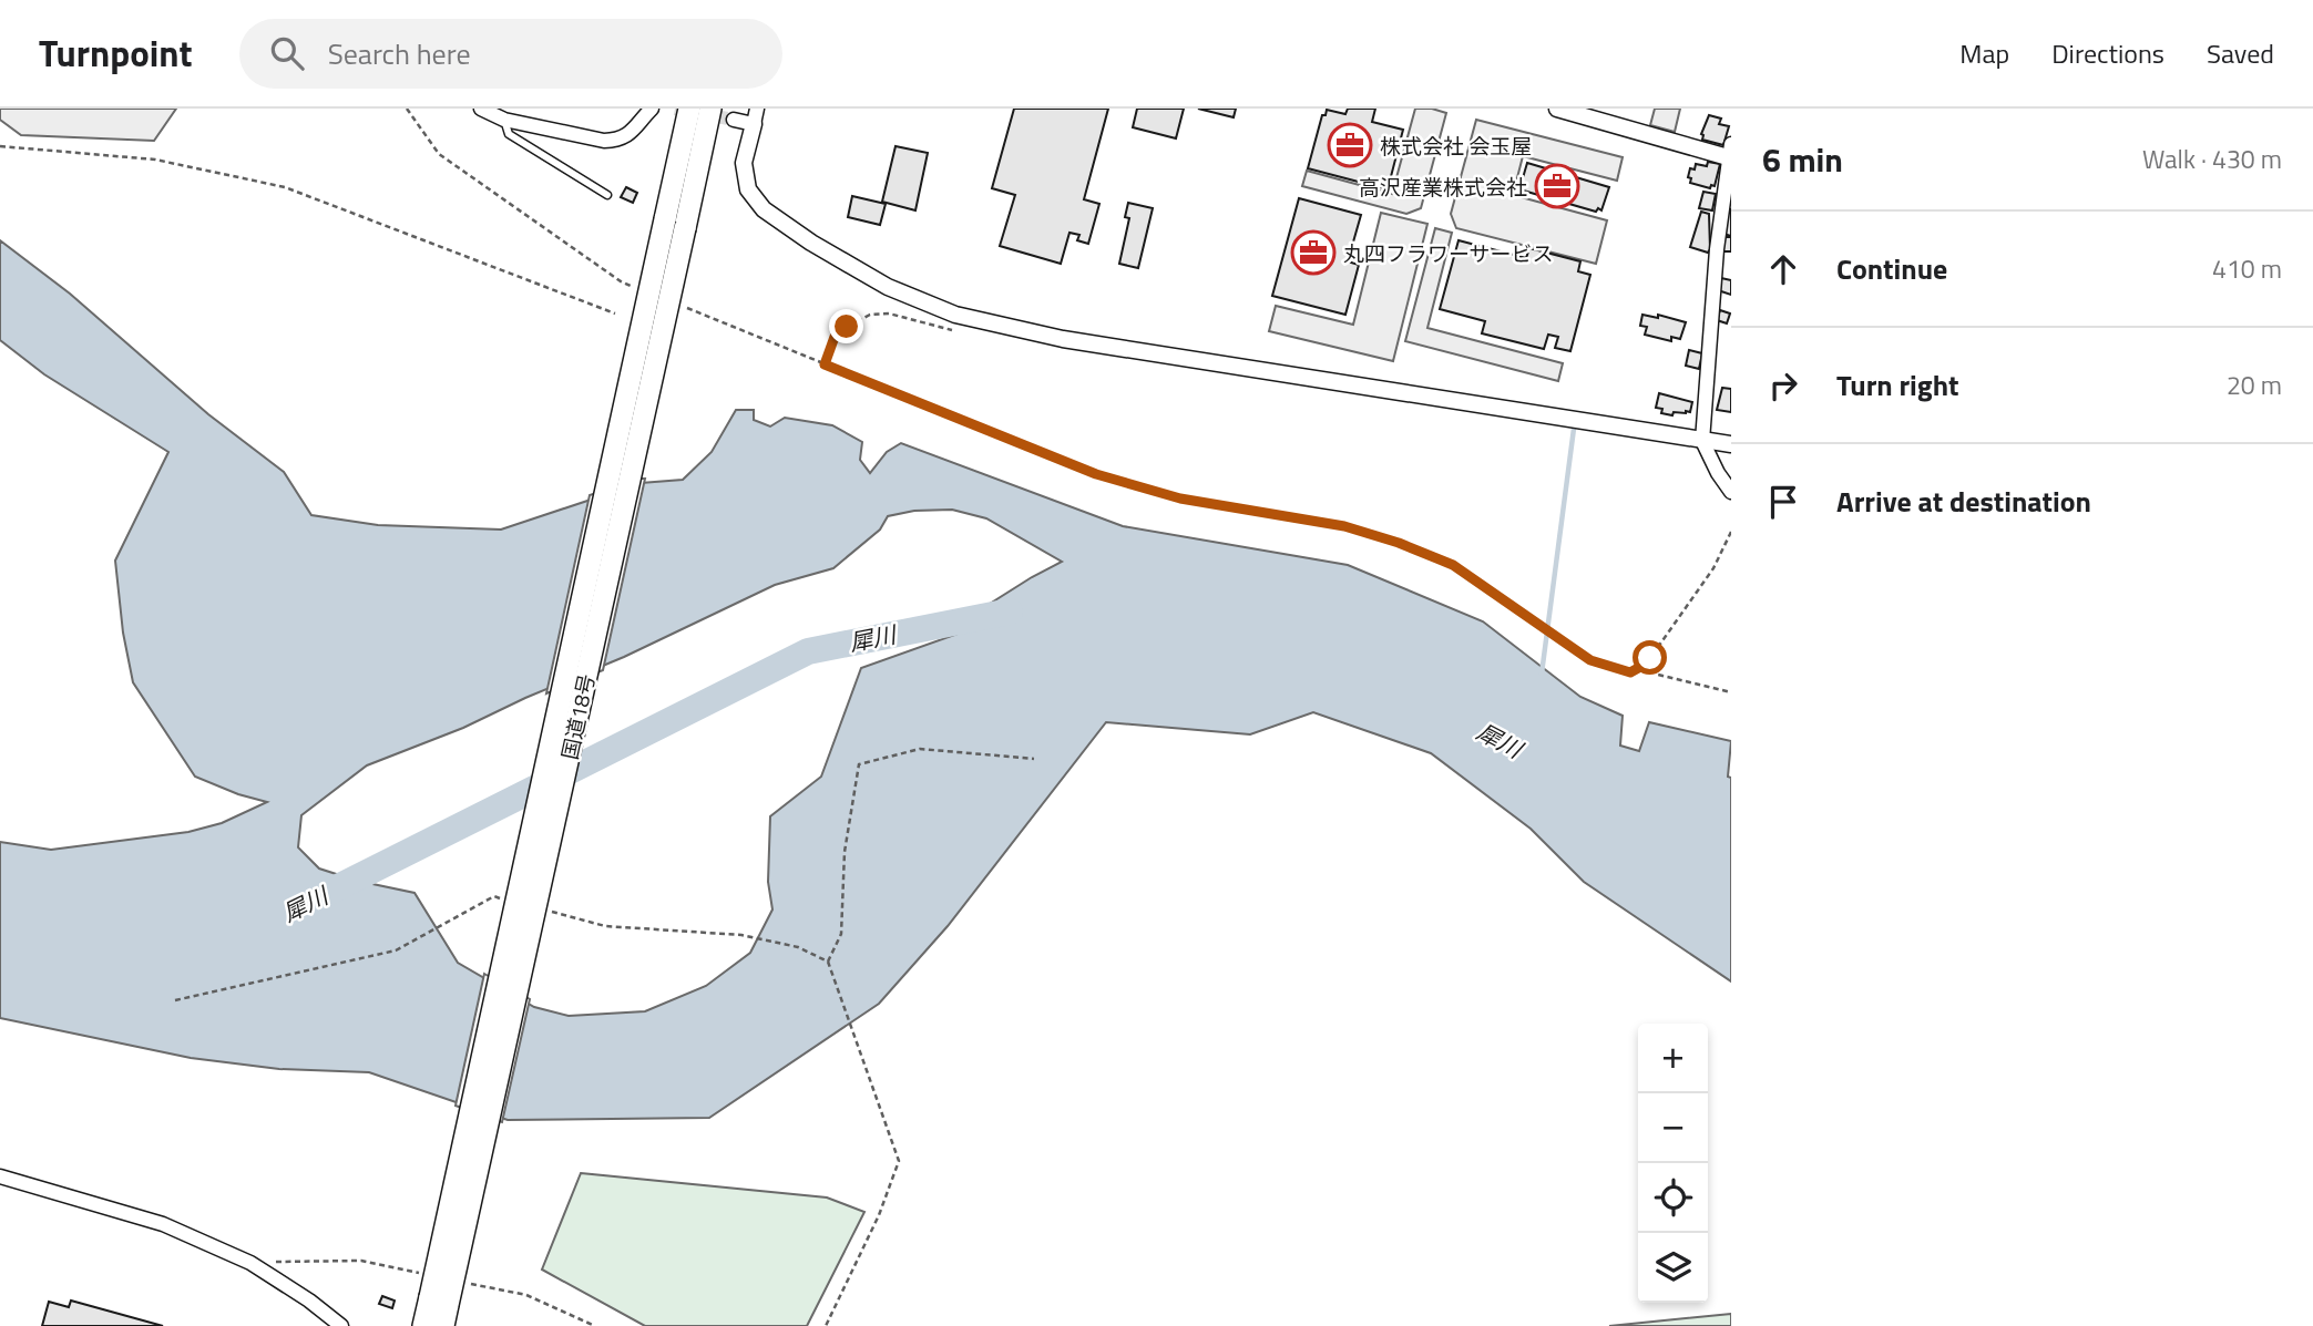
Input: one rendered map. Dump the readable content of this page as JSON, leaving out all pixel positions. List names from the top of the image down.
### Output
{
  "streets": {
    "highway": ["国道18号"]
  },
  "water": ["犀川"],
  "places": {
    "office": ["株式会社 会玉屋", "高沢産業株式会社", "丸四フラワーサービス"]
  },
  "page": {
    "header": "Turnpoint",
    "search": "Search here",
    "nav": ["Map", "Directions", "Saved"],
    "heading": ["6 min", "Walk · 430 m"],
    "list": [
      ["Continue", "410 m"],
      ["Turn right", "20 m"],
      "Arrive at destination"
    ],
    "map_buttons": ["+", "−"]
  }
}
